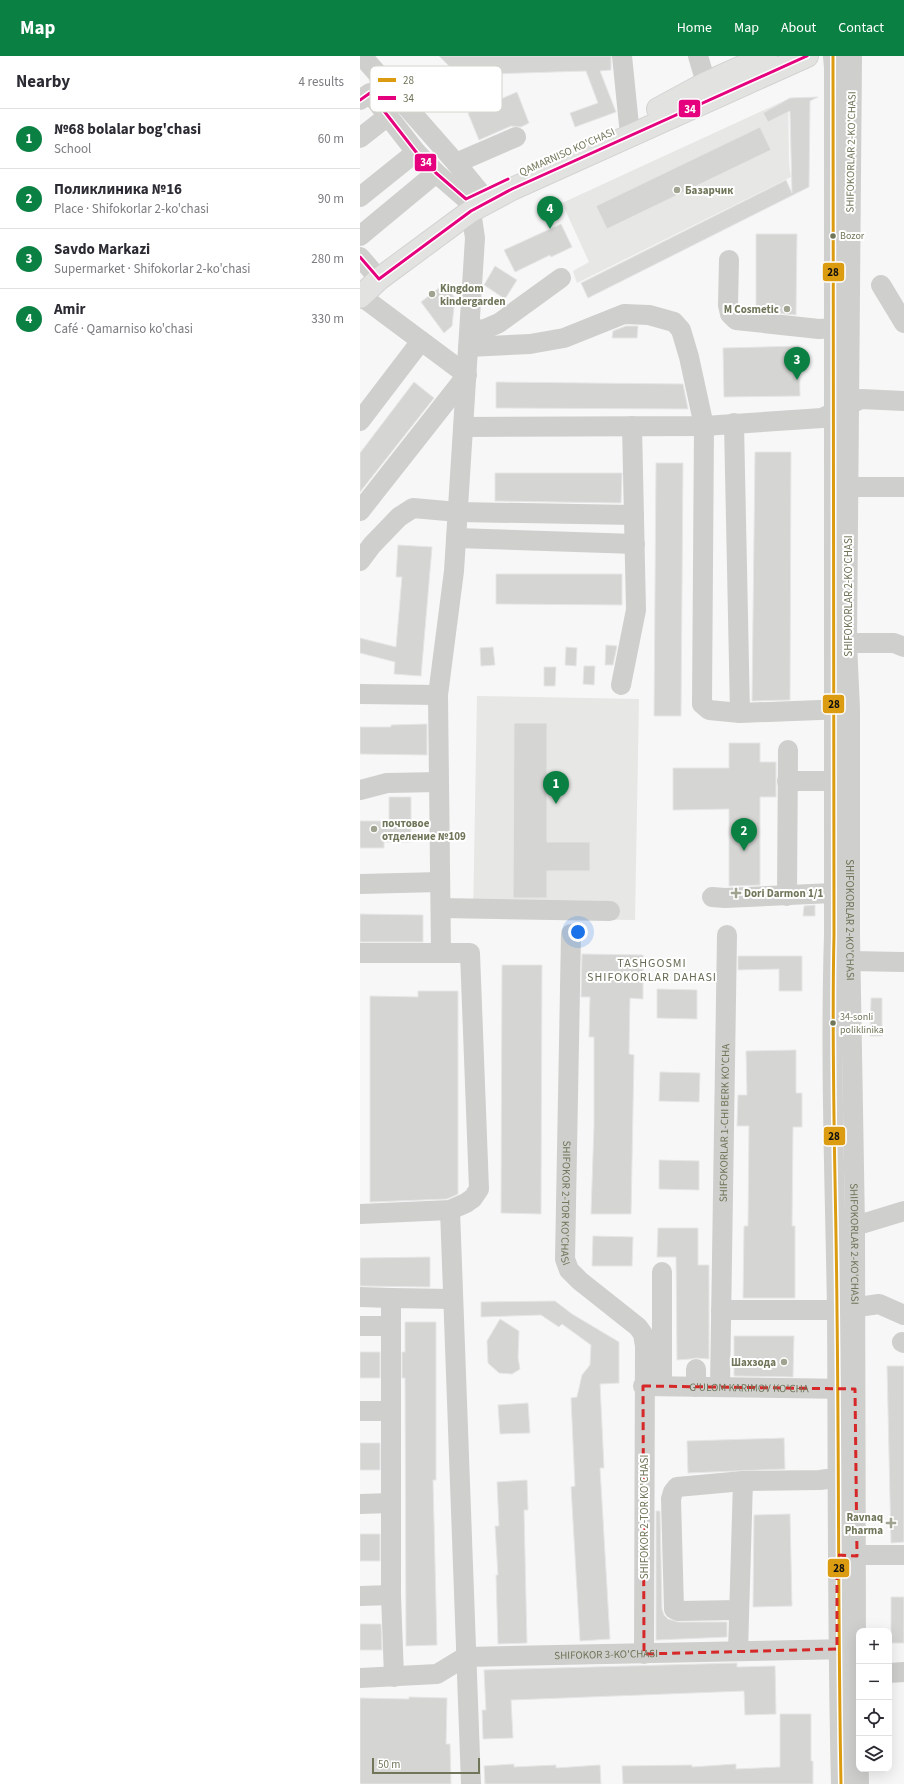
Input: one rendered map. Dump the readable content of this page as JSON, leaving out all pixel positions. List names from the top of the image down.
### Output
{
  "streets": {
    "main road": ["QAMARNISO KO'CHASI"],
    "street": [
      "SHIFOKORLAR 2-KO'CHASI",
      "SHIFOKORLAR 1-CHI BERK KO'CHA",
      "SHIFOKOR 2-TOR KO'CHASI",
      "G'ULOM KARIMOV KO'CHA",
      "SHIFOKOR 3-KO'CHASI"
    ]
  },
  "crossings": [
    ["SHIFOKORLAR 2-KO'CHASI", "G'ULOM KARIMOV KO'CHA"],
    ["SHIFOKORLAR 2-KO'CHASI", "SHIFOKOR 3-KO'CHASI"],
    ["SHIFOKORLAR 1-CHI BERK KO'CHA", "G'ULOM KARIMOV KO'CHA"],
    ["SHIFOKOR 2-TOR KO'CHASI", "G'ULOM KARIMOV KO'CHA"],
    ["SHIFOKOR 2-TOR KO'CHASI", "SHIFOKOR 3-KO'CHASI"]
  ],
  "districts": ["TASHGOSMI SHIFOKORLAR DAHASI"],
  "places": {
    "other": [
      "Базарчик",
      "Bozor",
      "Kingdom kindergarden",
      "M Cosmetic",
      "почтовое отделение №109",
      "34-sonli poliklinika",
      "Шахзода"
    ],
    "health": ["Dori Darmon 1/1", "Ravnaq Pharma"]
  },
  "lines": ["transit line 28", "transit line 34"],
  "legend": ["28", "34"],
  "scale_bar": "50 m",
  "page": {
    "header": "Map",
    "nav": [
      "Home",
      "Map",
      "About",
      "Contact"
    ],
    "heading": ["Nearby", "4 results"],
    "list": [
      {
        "mark": "1",
        "name": "№68 bolalar bog'chasi",
        "note": "School",
        "value": "60 m"
      },
      {
        "mark": "2",
        "name": "Поликлиника №16",
        "note": "Place · Shifokorlar 2-ko'chasi",
        "value": "90 m"
      },
      {
        "mark": "3",
        "name": "Savdo Markazi",
        "note": "Supermarket · Shifokorlar 2-ko'chasi",
        "value": "280 m"
      },
      {
        "mark": "4",
        "name": "Amir",
        "note": "Café · Qamarniso ko'chasi",
        "value": "330 m"
      }
    ],
    "pins": [
      "4",
      "3",
      "1",
      "2"
    ],
    "map_buttons": ["+", "−"],
    "scale": "50 m"
  }
}
